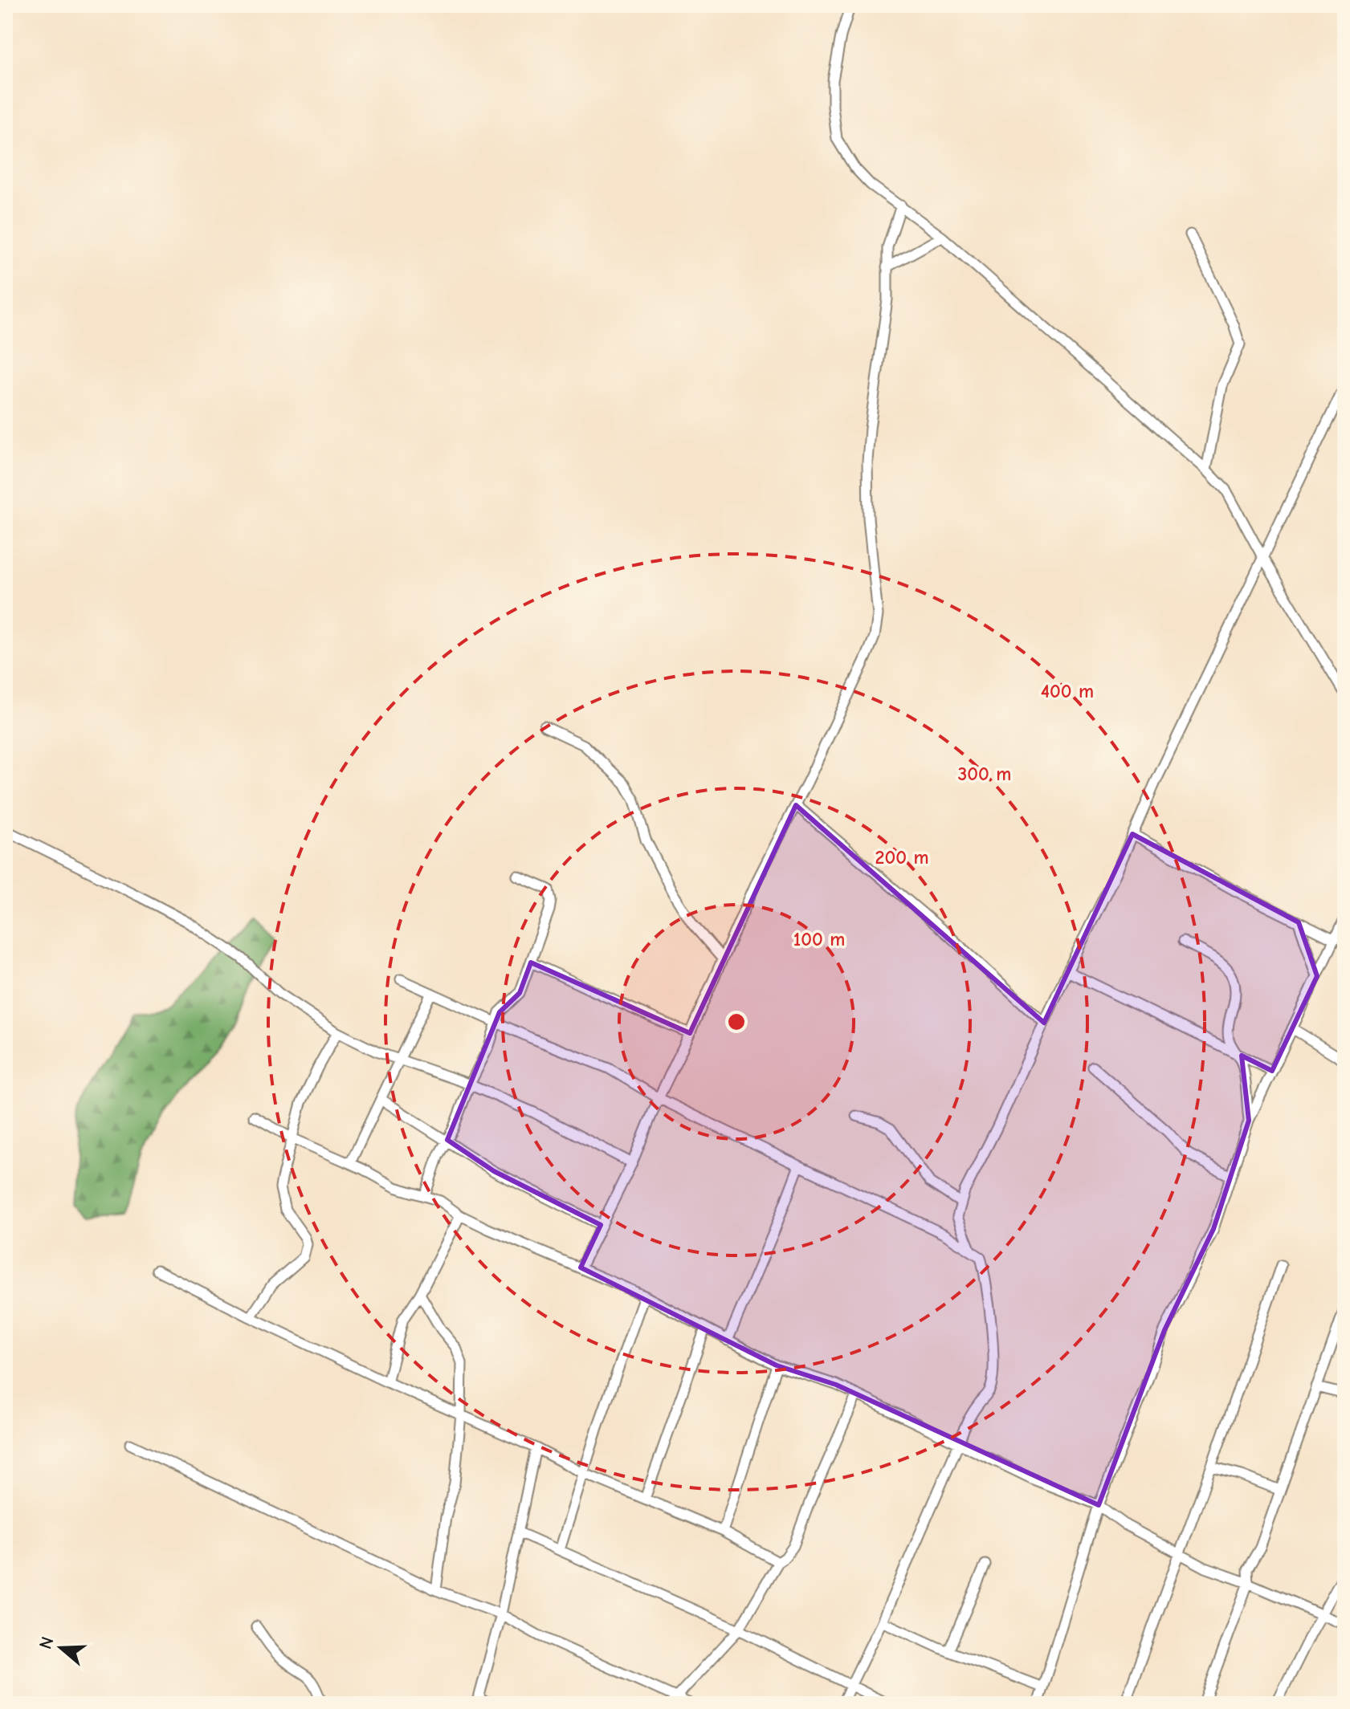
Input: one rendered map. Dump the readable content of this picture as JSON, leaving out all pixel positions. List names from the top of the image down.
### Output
{
  "north": "left",
  "rings": [
    "400 m",
    "300 m",
    "200 m",
    "100 m"
  ]
}
